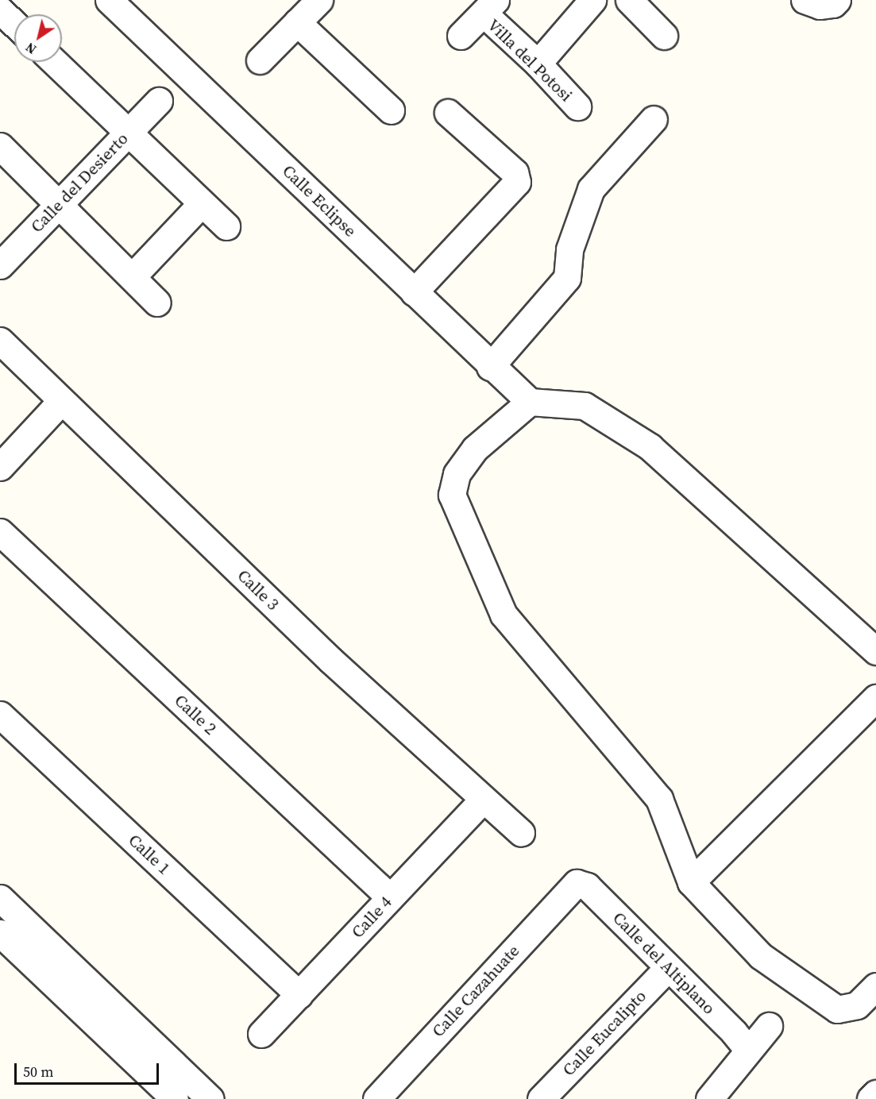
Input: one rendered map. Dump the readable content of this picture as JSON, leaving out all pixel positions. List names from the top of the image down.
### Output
{
  "streets": {
    "street": [
      "Villa del Potosi",
      "Calle del Desierto",
      "Calle Eclipse",
      "Calle 3",
      "Calle 2",
      "Calle 1",
      "Calle 4",
      "Calle del Altiplano",
      "Calle Cazahuate",
      "Calle Eucalipto"
    ]
  },
  "crossings": [
    ["Calle 3", "Calle 4"],
    ["Calle 2", "Calle 4"],
    ["Calle 1", "Calle 4"],
    ["Calle del Altiplano", "Calle Cazahuate"],
    ["Calle del Altiplano", "Calle Eucalipto"]
  ],
  "scale_bar": "50 m",
  "north": "bottom left"
}
